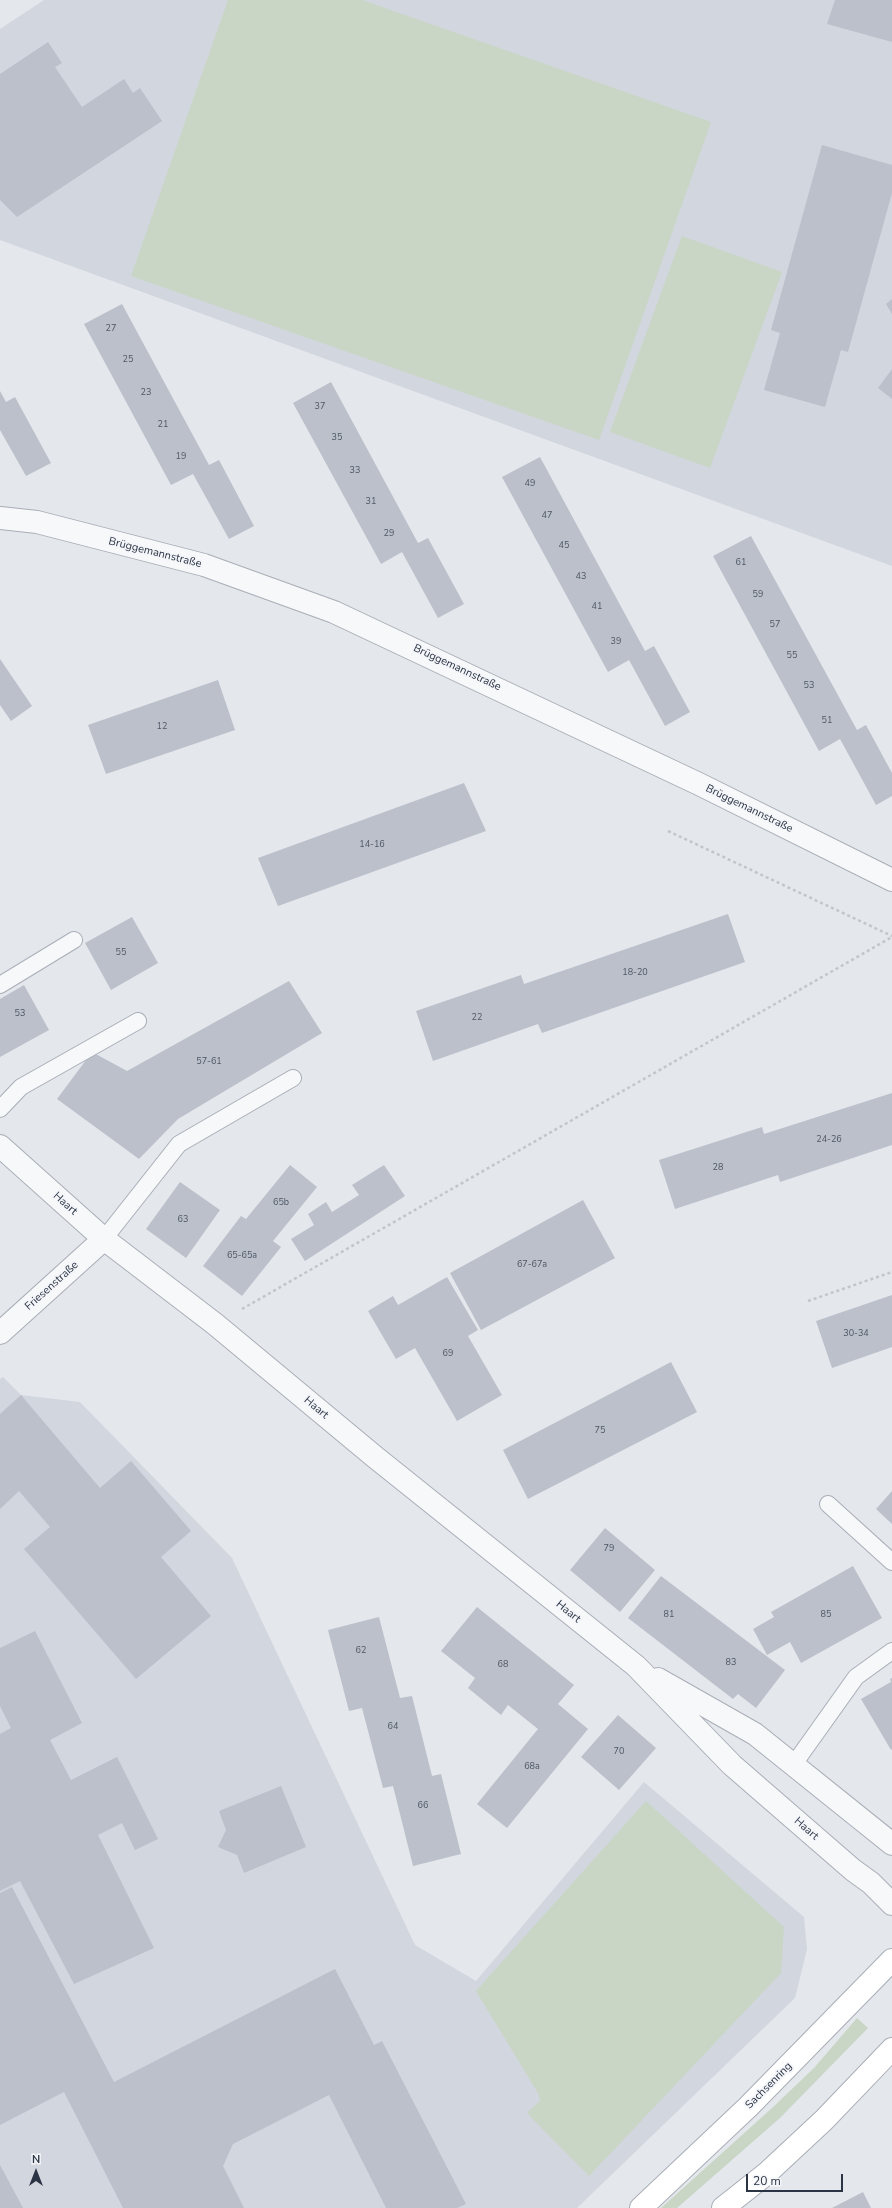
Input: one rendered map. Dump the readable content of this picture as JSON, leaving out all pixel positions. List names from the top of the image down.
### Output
{
  "streets": {
    "main road": ["Sachsenring"],
    "street": ["Brüggemannstraße", "Haart", "Friesenstraße"]
  },
  "crossings": [
    ["Haart", "Friesenstraße"]
  ],
  "house_numbers": [
    "27",
    "25",
    "23",
    "37",
    "21",
    "35",
    "19",
    "33",
    "49",
    "31",
    "47",
    "29",
    "45",
    "61",
    "43",
    "59",
    "41",
    "57",
    "39",
    "55",
    "53",
    "51",
    "12",
    "14-16",
    "55",
    "18-20",
    "53",
    "22",
    "57-61",
    "24-26",
    "28",
    "65b",
    "63",
    "65-65a",
    "67-67a",
    "30-34",
    "69",
    "75",
    "79",
    "81",
    "85",
    "62",
    "83",
    "68",
    "64",
    "70",
    "68a",
    "66"
  ],
  "scale_bar": "20 m",
  "north": "top"
}
